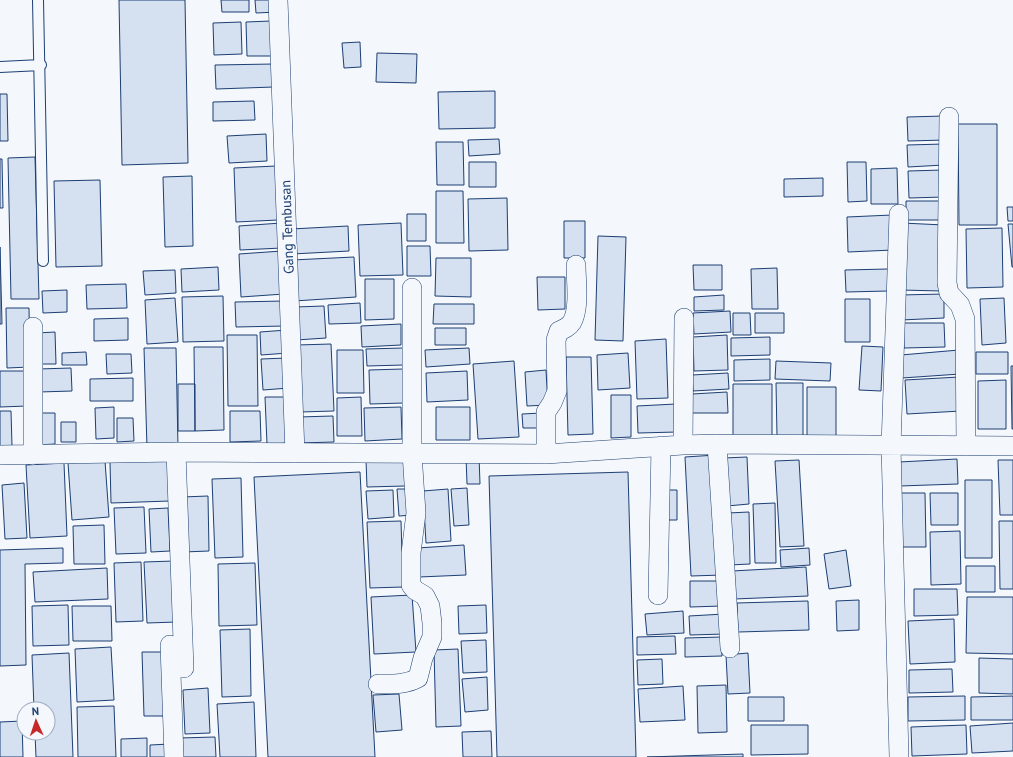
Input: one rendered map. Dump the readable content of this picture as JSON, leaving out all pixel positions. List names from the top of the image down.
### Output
{
  "streets": {
    "street": ["Gang Tembusan"]
  },
  "north": "top"
}
